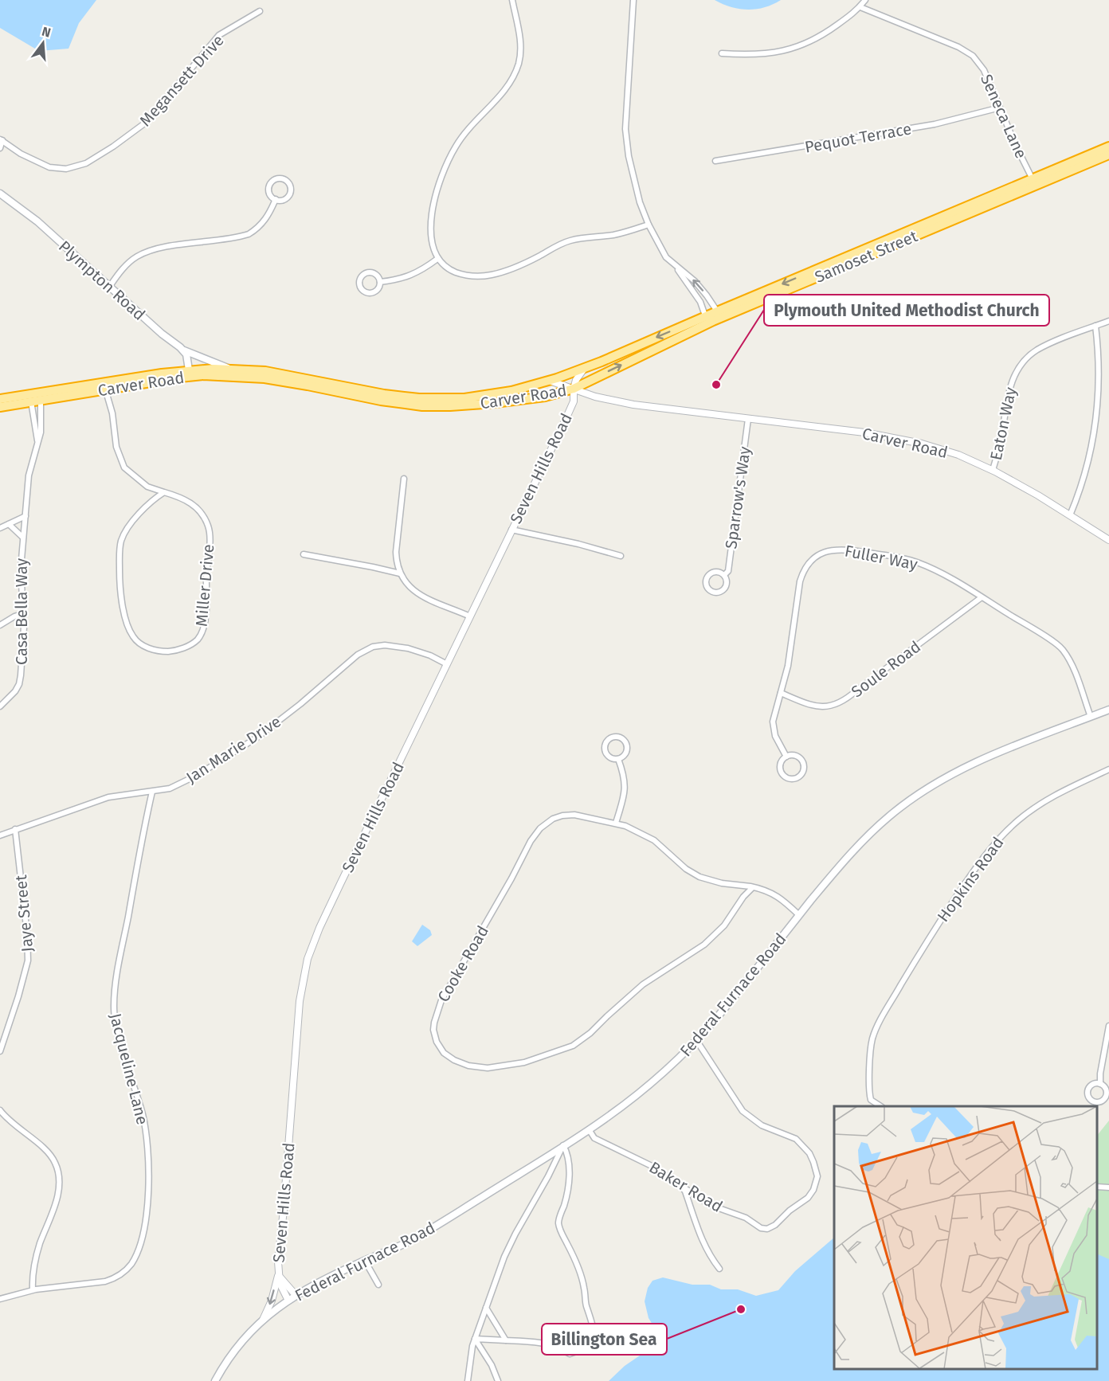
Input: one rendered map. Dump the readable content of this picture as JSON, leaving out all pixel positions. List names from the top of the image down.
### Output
{
  "streets": {
    "highway": ["Samoset Street", "Carver Road"],
    "main road": ["Plympton Road", "Federal Furnace Road"],
    "street": [
      "Megansett Drive",
      "Seneca Lane",
      "Pequot Terrace",
      "Eaton Way",
      "Seven Hills Road",
      "Sparrow's Way",
      "Fuller Way",
      "Miller Drive",
      "Casa Bella Way",
      "Soule Road",
      "Jan Marie Drive",
      "Hopkins Road",
      "Jaye Street",
      "Cooke Road",
      "Jacqueline Lane",
      "Baker Road"
    ]
  },
  "crossings": [
    ["Seneca Lane", "Pequot Terrace"],
    ["Seneca Lane", "Samoset Street"],
    ["Samoset Street", "Carver Road"],
    ["Samoset Street", "Seven Hills Road"],
    ["Plympton Road", "Carver Road"],
    ["Carver Road", "Eaton Way"],
    ["Carver Road", "Seven Hills Road"],
    ["Carver Road", "Sparrow's Way"],
    ["Carver Road", "Miller Drive"],
    ["Carver Road", "Casa Bella Way"],
    ["Seven Hills Road", "Jan Marie Drive"],
    ["Seven Hills Road", "Federal Furnace Road"],
    ["Fuller Way", "Soule Road"],
    ["Fuller Way", "Federal Furnace Road"],
    ["Jan Marie Drive", "Jaye Street"],
    ["Jan Marie Drive", "Jacqueline Lane"],
    ["Cooke Road", "Federal Furnace Road"],
    ["Federal Furnace Road", "Baker Road"]
  ],
  "places": ["Plymouth United Methodist Church", "Billington Sea"],
  "north": "top"
}
